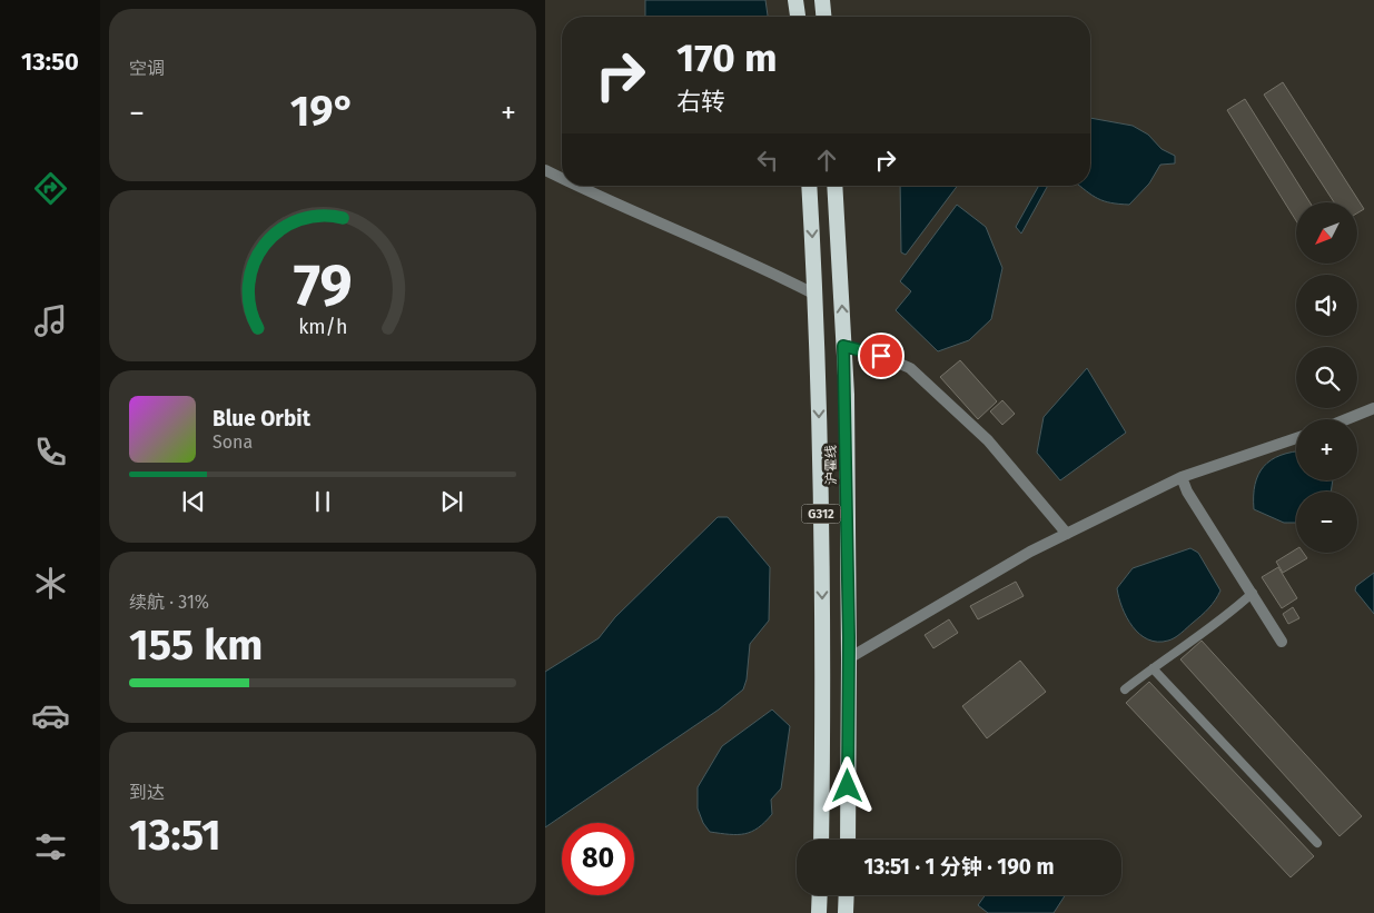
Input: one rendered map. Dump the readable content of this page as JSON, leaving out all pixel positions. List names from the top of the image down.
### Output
{
  "streets": {
    "highway": ["沪霍线", "G312"]
  },
  "north": "bottom left",
  "page": {
    "tabs": "13:50",
    "tile": [
      "空调",
      ["续航 · 31%", "155 km"],
      ["到达", "13:51"]
    ],
    "turn": ["170 m", "右转"],
    "heat": ["−", "19°", "+"],
    "map_buttons": ["+", "−"],
    "song": ["Blue Orbit", "Sona"],
    "limit": "80",
    "trip": "13:51 · 1 分钟 · 190 m",
    "gauge": ["79", "km/h"]
  }
}
